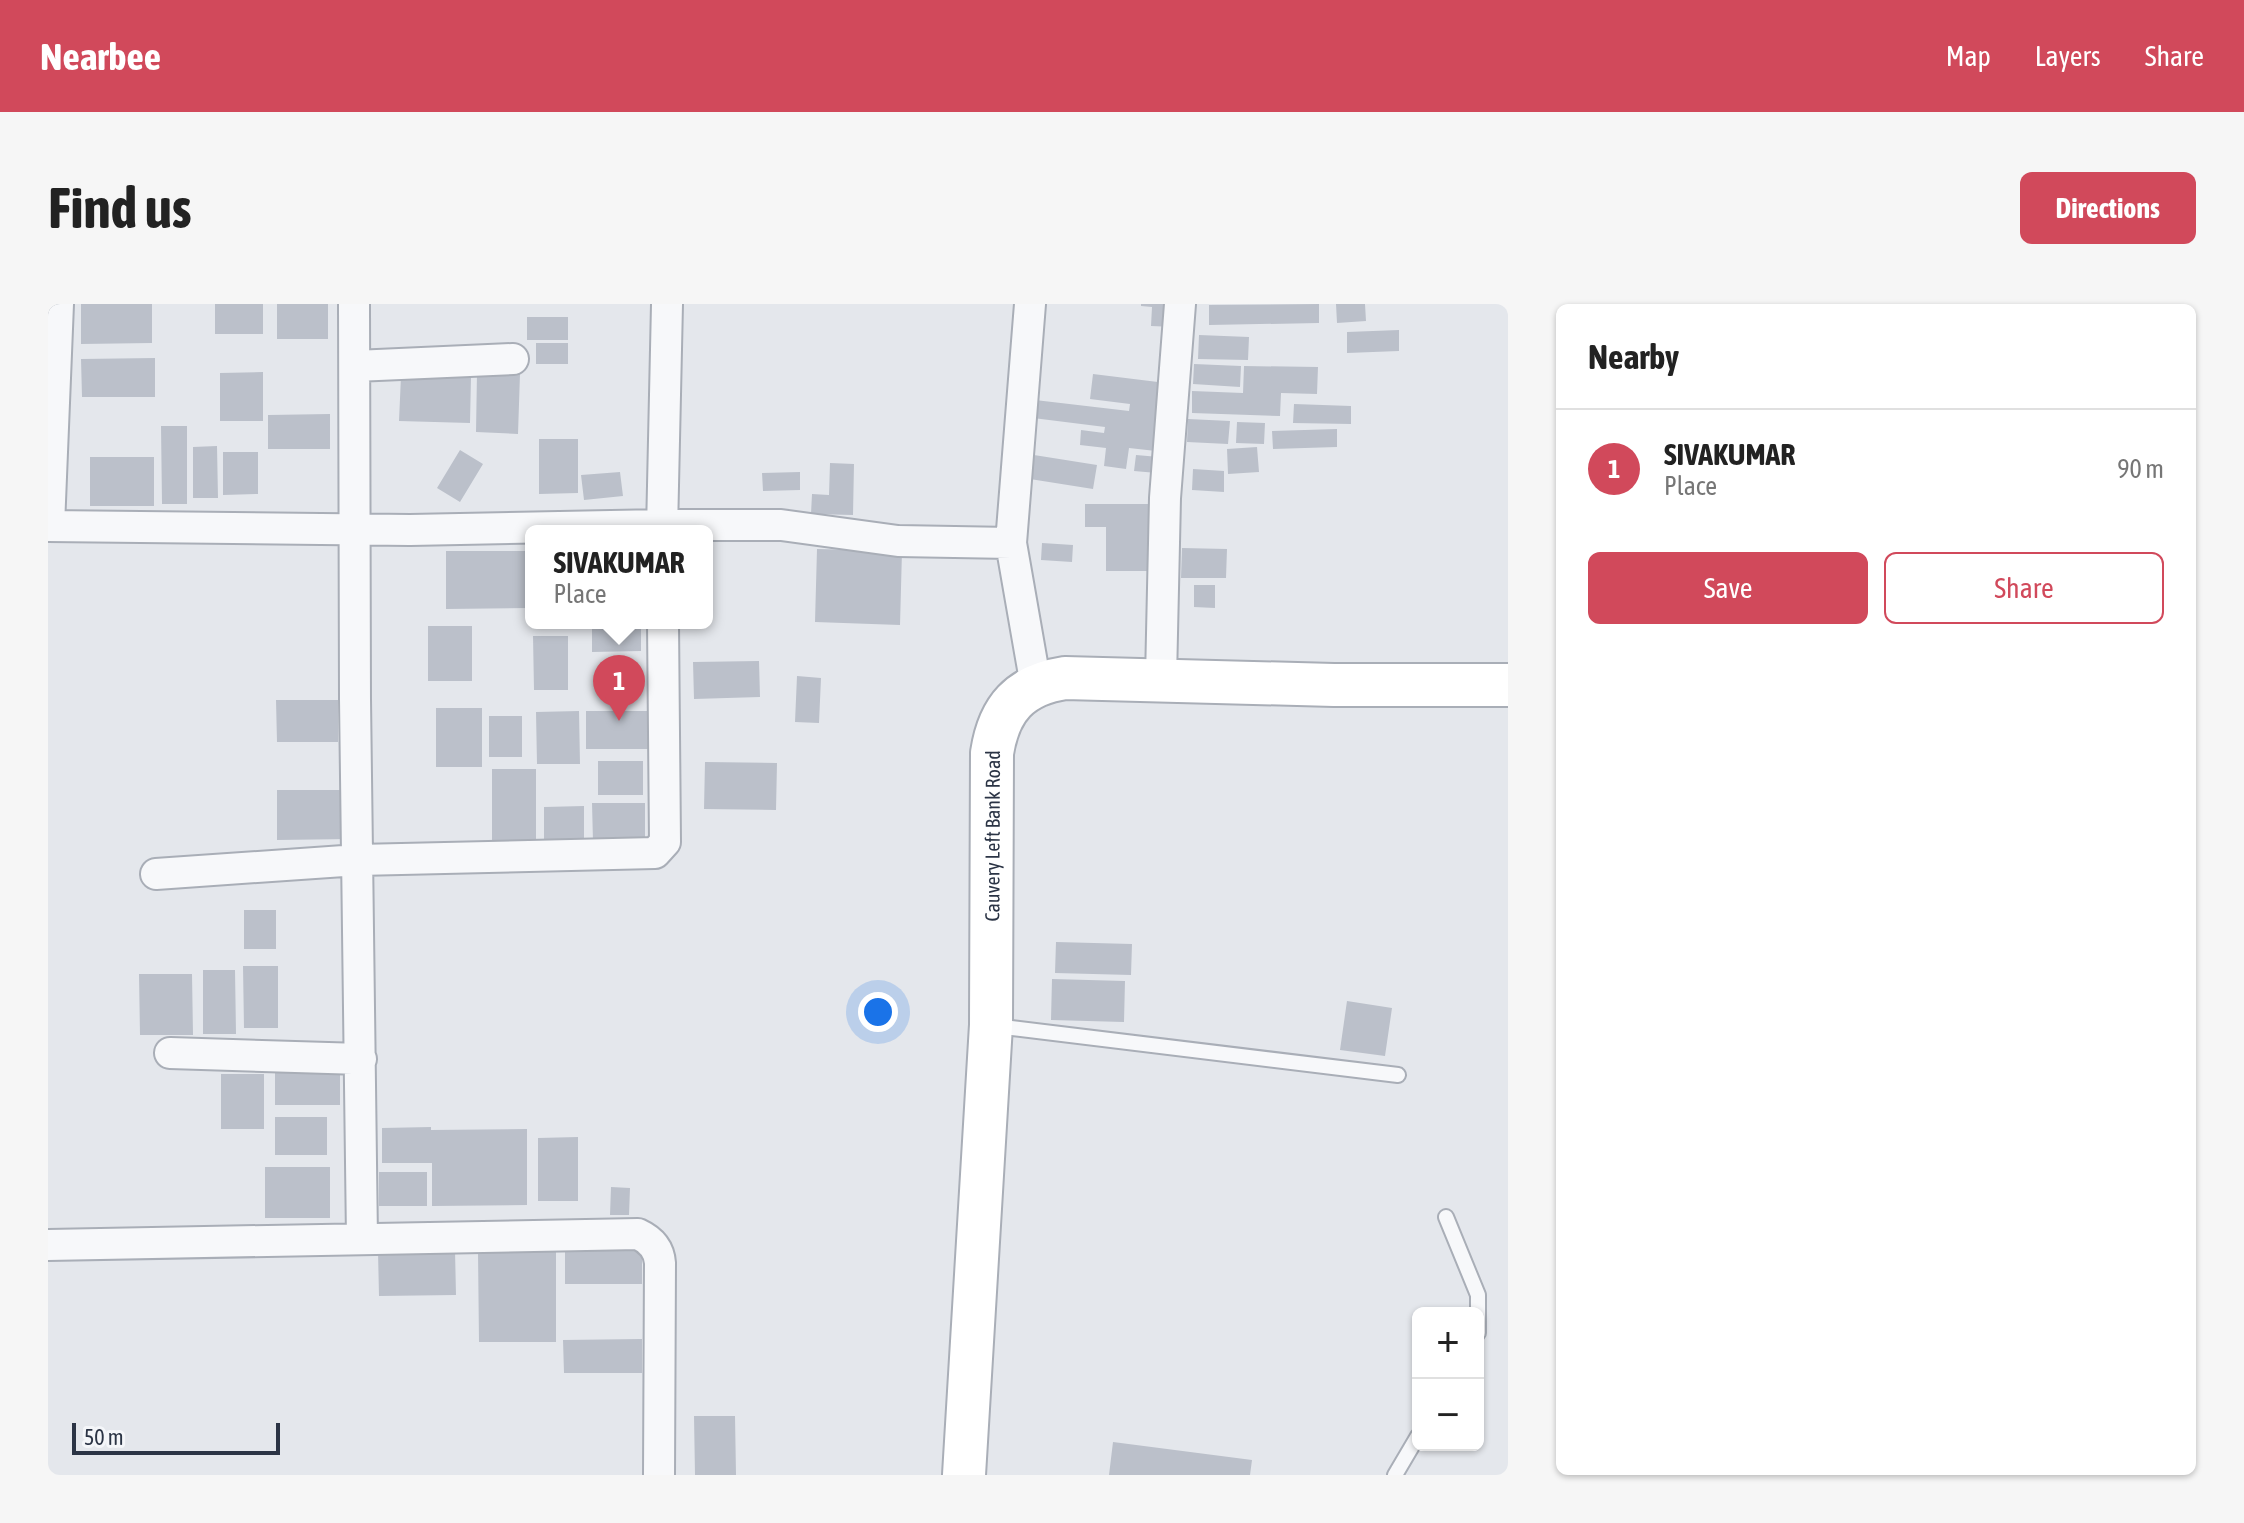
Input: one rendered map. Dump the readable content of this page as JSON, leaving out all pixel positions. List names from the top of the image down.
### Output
{
  "streets": {
    "main road": ["Cauvery Left Bank Road"]
  },
  "scale_bar": "50 m",
  "page": {
    "header": "Nearbee",
    "nav": ["Map", "Layers", "Share"],
    "buttons": [
      "Directions",
      ["Save", "Share"]
    ],
    "title": "Find us",
    "heading": "Nearby",
    "list": [
      {
        "mark": "1",
        "name": "SIVAKUMAR",
        "note": "Place",
        "value": "90 m"
      }
    ],
    "popup": ["SIVAKUMAR", "Place"],
    "pins": "1",
    "map_buttons": ["+", "−"],
    "scale": "50 m"
  }
}
